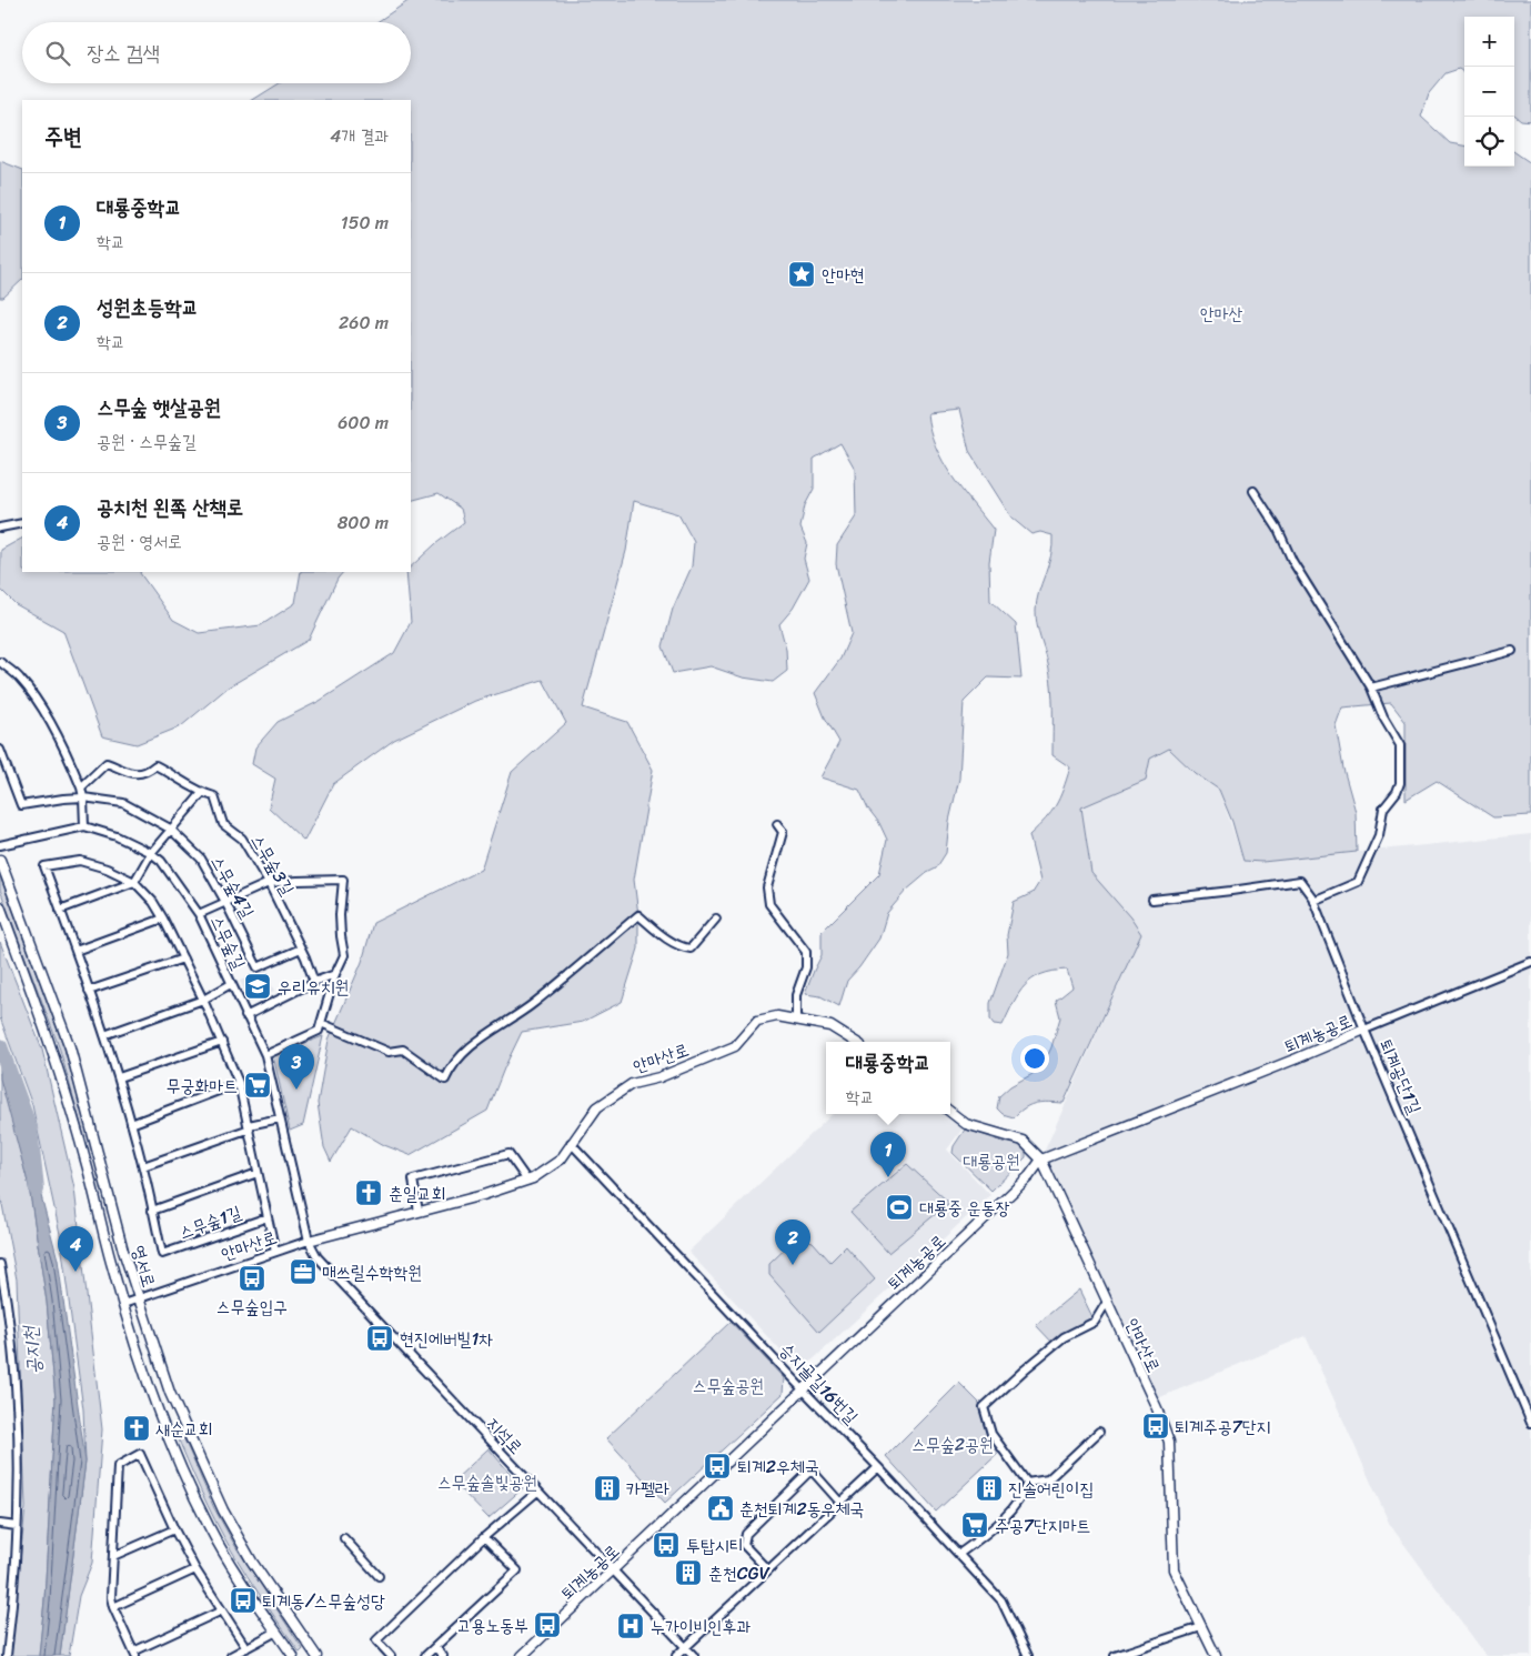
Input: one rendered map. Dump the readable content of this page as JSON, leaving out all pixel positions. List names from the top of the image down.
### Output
{
  "streets": {
    "street": [
      "스무숲3길",
      "스무숲4길",
      "스무숲길",
      "퇴계농공로",
      "안마산로",
      "퇴계공단1길",
      "스무숲1길",
      "영서로",
      "승지골길16번길",
      "지석로"
    ]
  },
  "crossings": [
    ["스무숲3길", "스무숲4길"],
    ["스무숲길", "안마산로"],
    ["스무숲길", "지석로"],
    ["퇴계농공로", "안마산로"],
    ["퇴계농공로", "퇴계공단1길"],
    ["퇴계농공로", "승지골길16번길"],
    ["퇴계농공로", "지석로"],
    ["안마산로", "영서로"],
    ["안마산로", "승지골길16번길"],
    ["안마산로", "지석로"]
  ],
  "water": ["공지천"],
  "parks": [
    "안마산",
    "대룡공원",
    "스무숲공원",
    "스무숲2공원",
    "스무숲솔빛공원"
  ],
  "places": {
    "place": ["안마현"],
    "school or university": ["우리유치원"],
    "supermarket": ["무궁화마트", "주공7단지마트"],
    "church": ["춘일교회", "새순교회"],
    "sports": ["대룡중 운동장"],
    "office": ["매쓰릴수학학원"],
    "bus stop": [
      "스무숲입구",
      "현진에버빌1차",
      "퇴계주공7단지",
      "퇴계2우체국",
      "투탑시티",
      "퇴계동/스무숲성당",
      "고용노동부"
    ],
    "building": ["카펠라", "진솔어린이집", "춘천CGV"],
    "public building": ["춘천퇴계2동우체국"],
    "hospital": ["누가이비인후과"]
  },
  "page": {
    "map_buttons": ["+", "−"],
    "search": "장소 검색",
    "heading": ["주변", "4개 결과"],
    "list": [
      {
        "mark": "1",
        "name": "대룡중학교",
        "note": "학교",
        "value": "150 m"
      },
      {
        "mark": "2",
        "name": "성원초등학교",
        "note": "학교",
        "value": "260 m"
      },
      {
        "mark": "3",
        "name": "스무숲 햇살공원",
        "note": "공원 · 스무숲길",
        "value": "600 m"
      },
      {
        "mark": "4",
        "name": "공치천 왼쪽 산책로",
        "note": "공원 · 영서로",
        "value": "800 m"
      }
    ],
    "popup": ["대룡중학교", "학교"],
    "pins": [
      "3",
      "1",
      "2",
      "4"
    ]
  }
}
